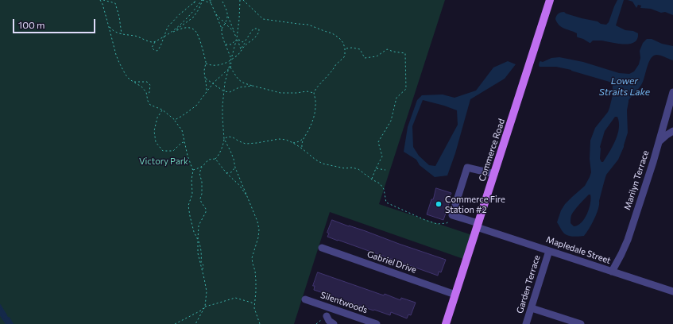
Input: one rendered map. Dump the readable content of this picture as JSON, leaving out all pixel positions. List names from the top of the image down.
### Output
{
  "streets": {
    "main road": ["Commerce Road"],
    "street": [
      "Marilyn Terrace",
      "Mapledale Street",
      "Gabriel Drive",
      "Garden Terrace",
      "Silentwoods"
    ]
  },
  "crossings": [
    ["Commerce Road", "Mapledale Street"],
    ["Commerce Road", "Gabriel Drive"],
    ["Marilyn Terrace", "Mapledale Street"],
    ["Mapledale Street", "Garden Terrace"]
  ],
  "water": ["Lower Straits Lake"],
  "parks": ["Victory Park"],
  "places": ["Commerce Fire Station #2"],
  "scale_bar": "100 m"
}
